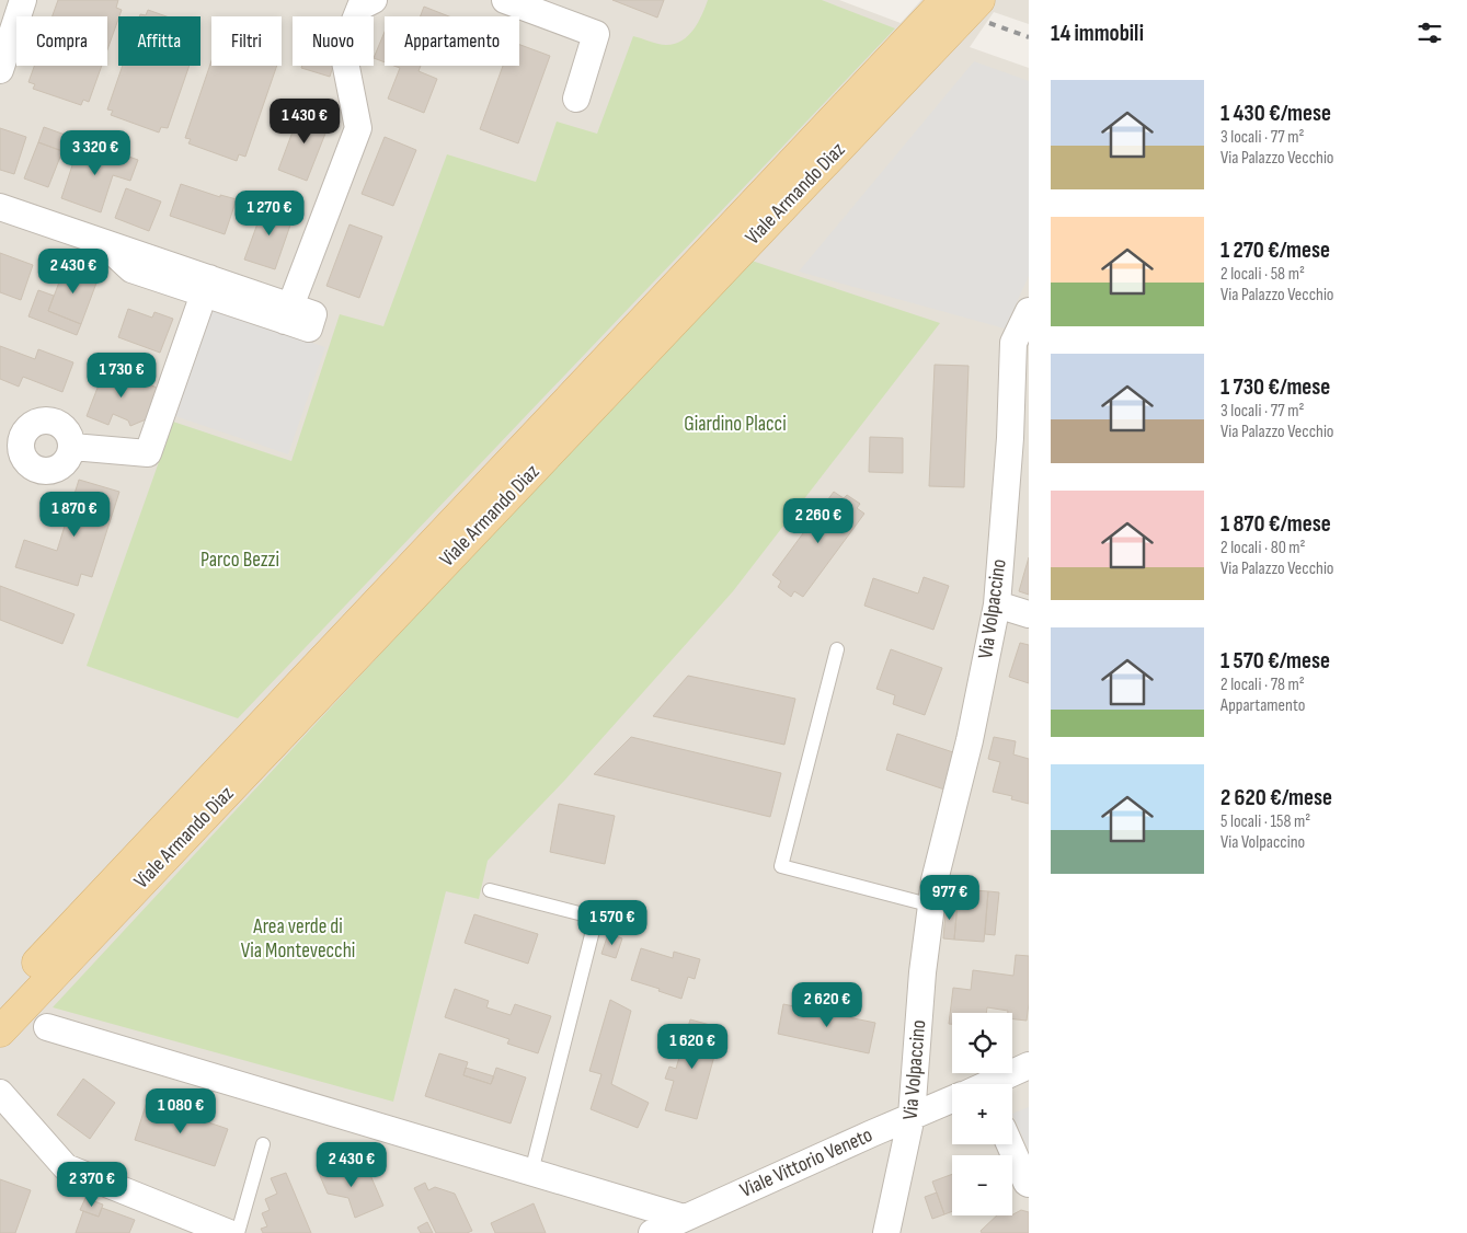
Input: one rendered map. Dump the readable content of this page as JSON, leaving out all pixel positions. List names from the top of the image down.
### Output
{
  "streets": {
    "main road": ["Viale Armando Diaz"],
    "street": ["Via Volpaccino", "Viale Vittorio Veneto"]
  },
  "crossings": [
    ["Via Volpaccino", "Viale Vittorio Veneto"]
  ],
  "parks": ["Giardino Placci", "Parco Bezzi", "Area verde di Via Montevecchi"],
  "page": {
    "heading": "14 immobili",
    "chip": [
      "Compra",
      "Affitta",
      "Filtri",
      "Nuovo",
      "Appartamento"
    ],
    "list": [
      {
        "name": "1 430 €/mese",
        "note": "3 locali · 77 m² · Via Palazzo Vecchio"
      },
      {
        "name": "1 270 €/mese",
        "note": "2 locali · 58 m² · Via Palazzo Vecchio"
      },
      {
        "name": "1 730 €/mese",
        "note": "3 locali · 77 m² · Via Palazzo Vecchio"
      },
      {
        "name": "1 870 €/mese",
        "note": "2 locali · 80 m² · Via Palazzo Vecchio"
      },
      {
        "name": "1 570 €/mese",
        "note": "2 locali · 78 m² · Appartamento"
      },
      {
        "name": "2 620 €/mese",
        "note": "5 locali · 158 m² · Via Volpaccino"
      }
    ],
    "price": [
      "1 430 €",
      "3 320 €",
      "1 270 €",
      "2 430 €",
      "1 730 €",
      "1 870 €",
      "2 260 €",
      "977 €",
      "1 570 €",
      "2 620 €",
      "1 620 €",
      "1 080 €",
      "2 430 €",
      "2 370 €"
    ],
    "map_buttons": ["+", "−"]
  }
}
